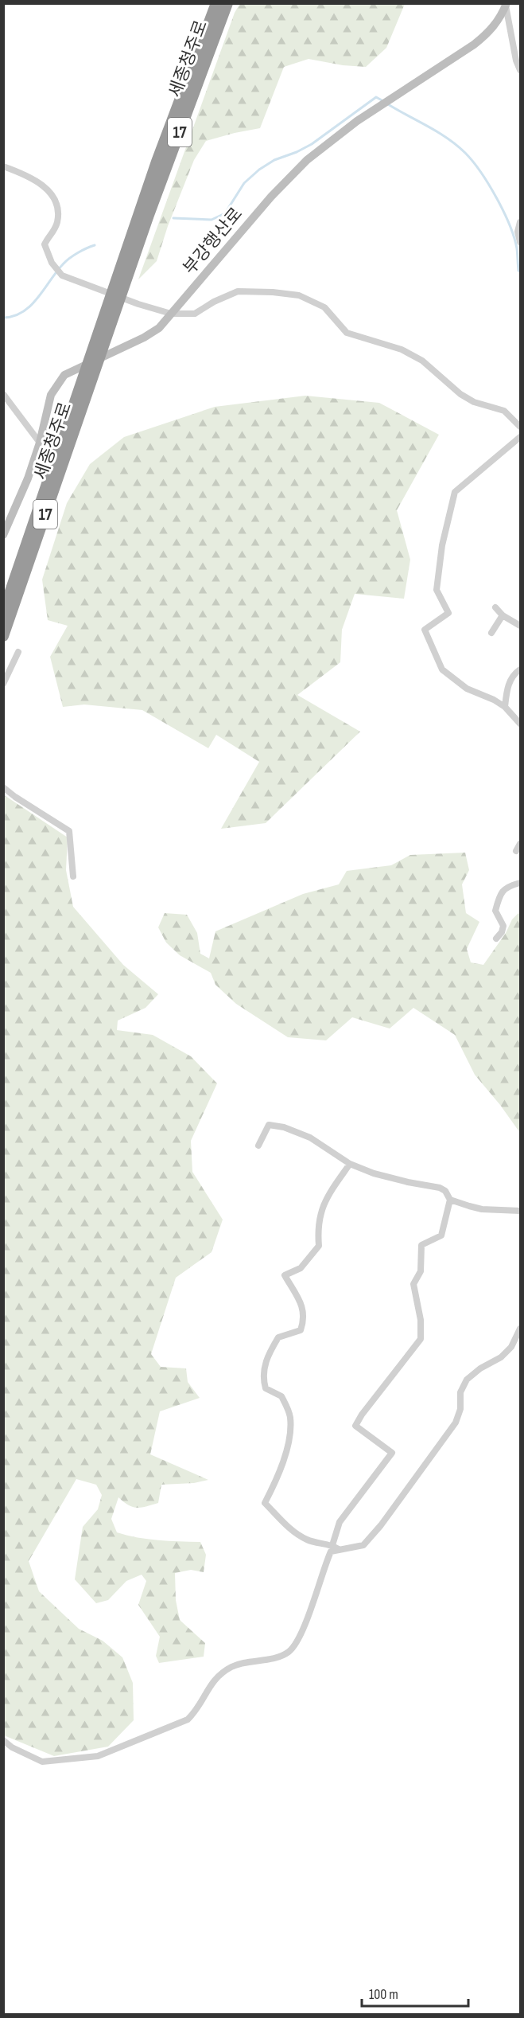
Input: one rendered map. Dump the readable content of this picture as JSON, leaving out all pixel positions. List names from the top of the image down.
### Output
{
  "streets": {
    "highway": ["세종청주로", "17"],
    "street": ["부강행산로"]
  },
  "crossings": [
    ["세종청주로", "17"]
  ],
  "scale_bar": "100 m"
}
